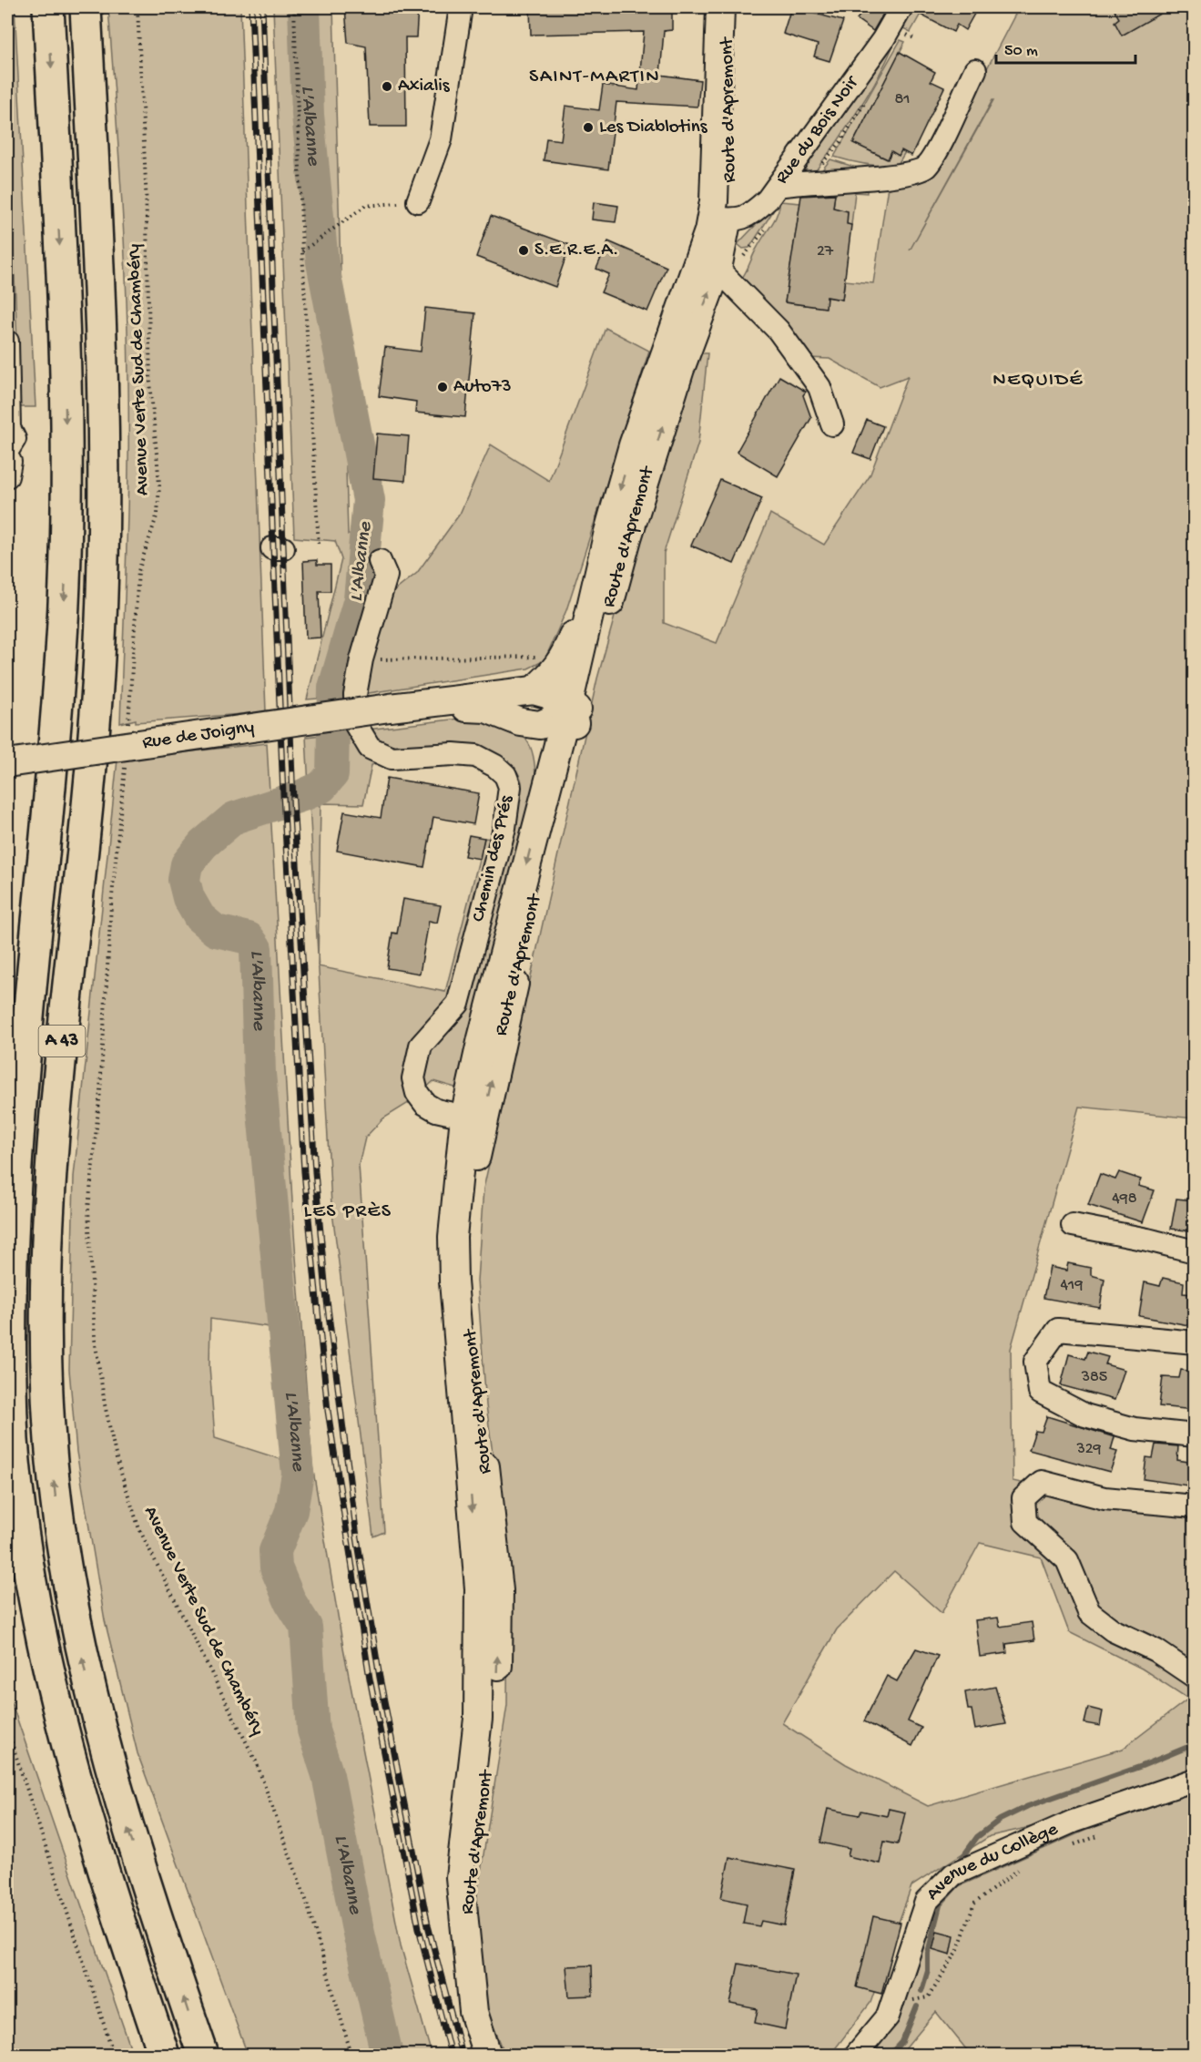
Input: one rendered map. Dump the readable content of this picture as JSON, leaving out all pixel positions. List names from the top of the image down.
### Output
{
  "streets": {
    "highway": ["A 43"],
    "main road": ["Route d'Apremont", "Rue de Joigny"],
    "street": ["Rue du Bois Noir", "Chemin des Prés", "Avenue du Collège"],
    "path": ["Avenue Verte Sud de Chambéry"]
  },
  "crossings": [
    ["Route d'Apremont", "Rue du Bois Noir"],
    ["Route d'Apremont", "Rue de Joigny"],
    ["Route d'Apremont", "Chemin des Prés"]
  ],
  "districts": ["SAINT-MARTIN", "NEQUIDÉ", "LES PRÈS"],
  "water": ["L'Albanne"],
  "places": [
    "Axialis",
    "Les Diablotins",
    "S.E.R.E.A.",
    "Auto73"
  ],
  "house_numbers": [
    "81",
    "27",
    "498",
    "419",
    "385",
    "329"
  ],
  "scale_bar": "50 m"
}
